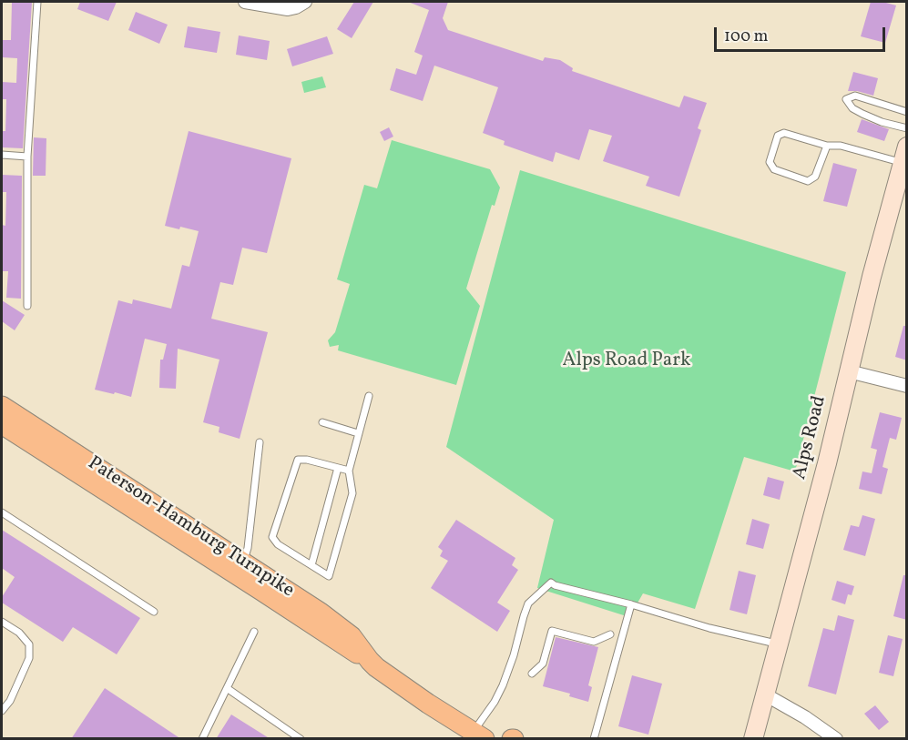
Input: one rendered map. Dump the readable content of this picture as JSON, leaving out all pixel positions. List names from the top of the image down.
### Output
{
  "streets": {
    "main road": ["Alps Road", "Paterson-Hamburg Turnpike"]
  },
  "parks": ["Alps Road Park"],
  "scale_bar": "100 m"
}
